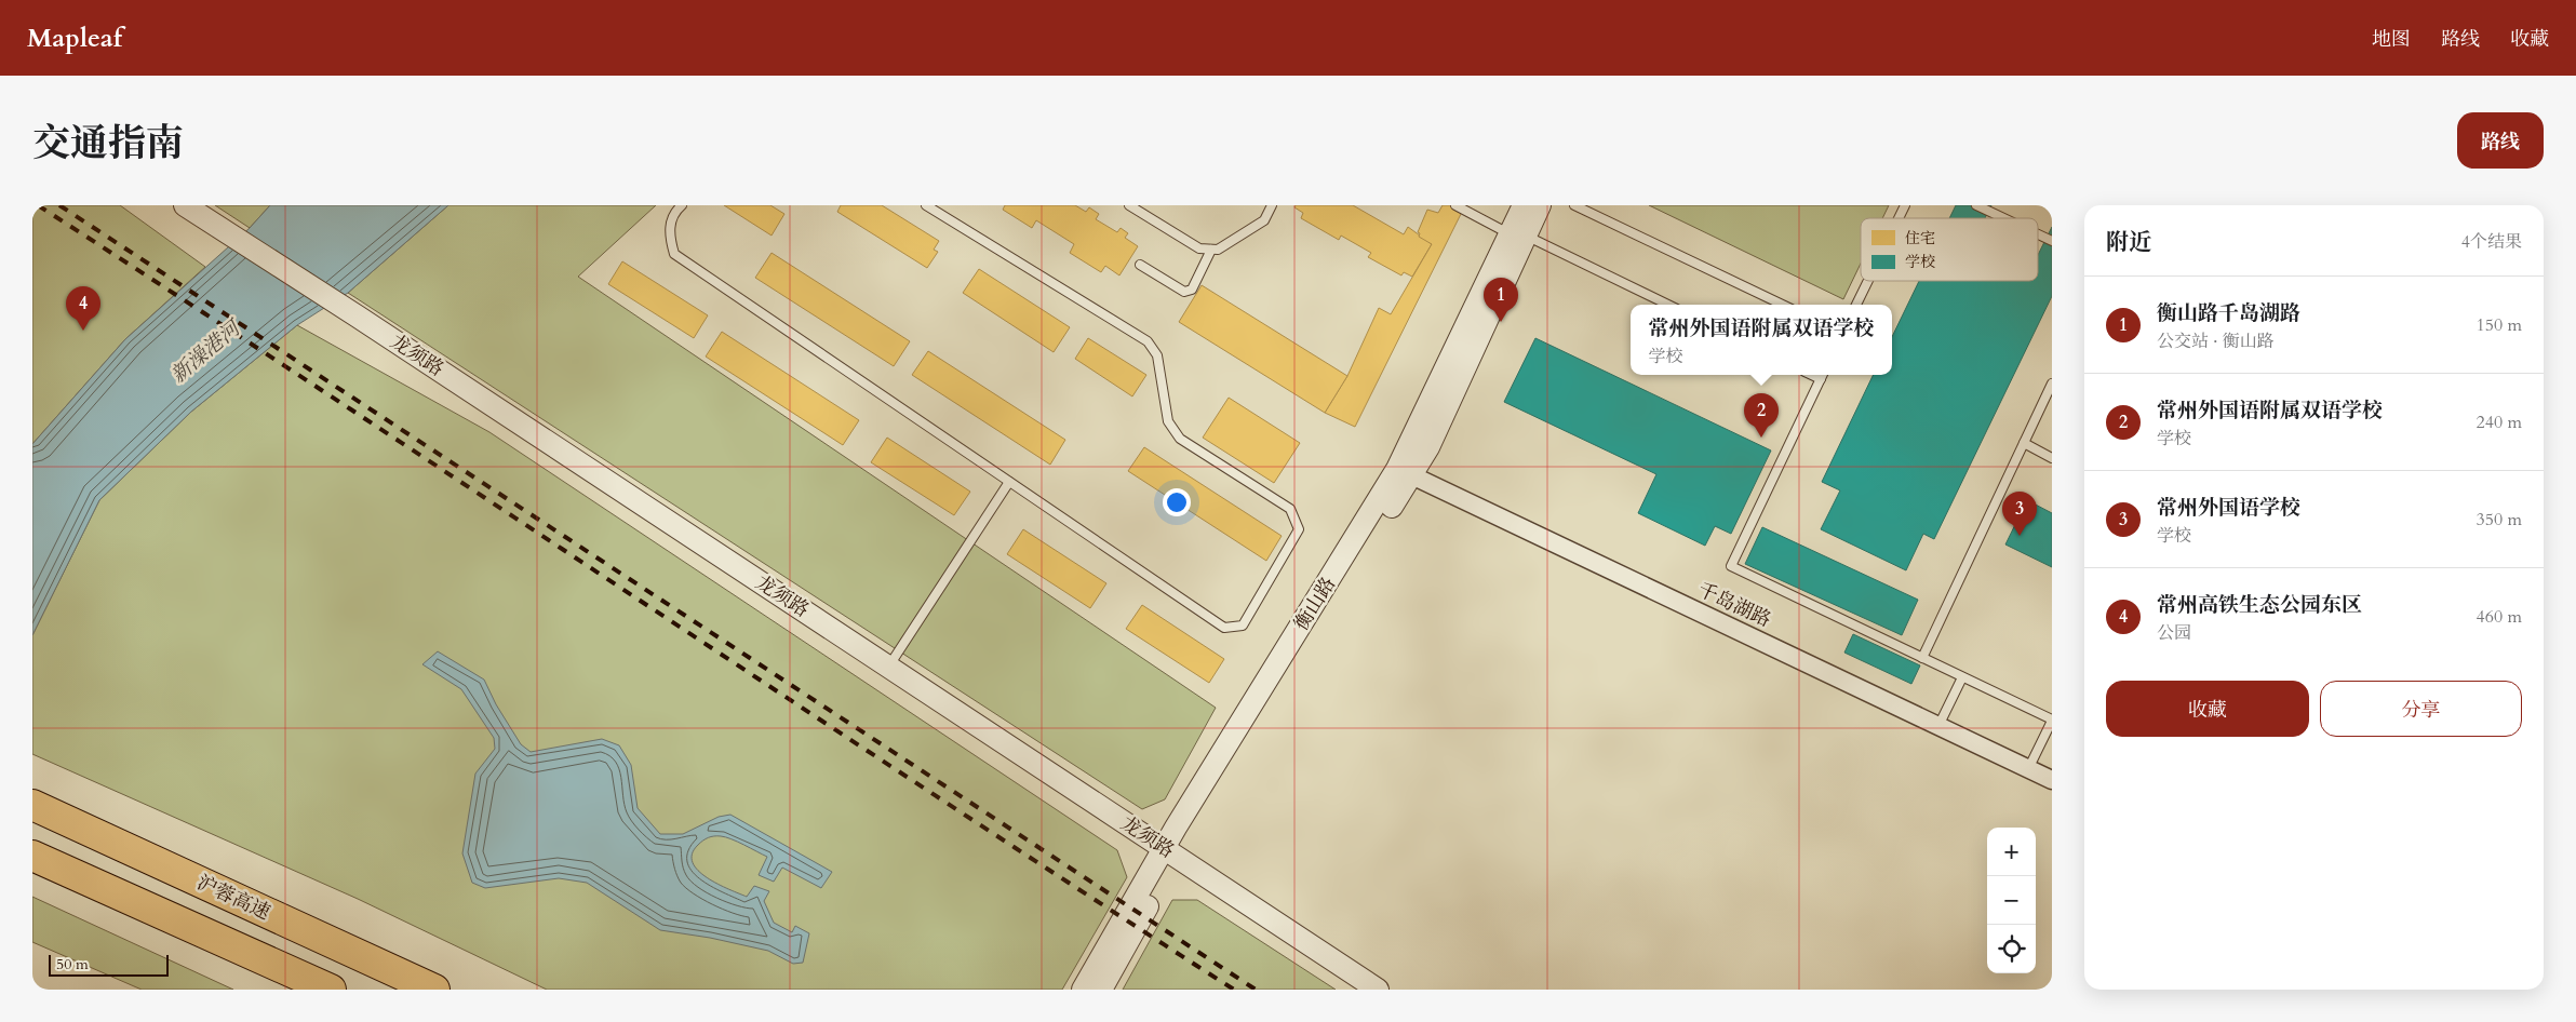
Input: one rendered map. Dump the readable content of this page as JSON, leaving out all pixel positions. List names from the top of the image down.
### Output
{
  "streets": {
    "highway": ["沪蓉高速"],
    "street": ["龙须路", "衡山路", "千岛湖路"]
  },
  "crossings": [
    ["龙须路", "衡山路"],
    ["衡山路", "千岛湖路"]
  ],
  "water": ["新澡港河"],
  "legend": ["住宅", "学校"],
  "scale_bar": "50 m",
  "page": {
    "header": "Mapleaf",
    "nav": ["地图", "路线", "收藏"],
    "title": "交通指南",
    "buttons": [
      "路线",
      ["收藏", "分享"]
    ],
    "heading": ["附近", "4个结果"],
    "list": [
      {
        "mark": "1",
        "name": "衡山路千岛湖路",
        "note": "公交站 · 衡山路",
        "value": "150 m"
      },
      {
        "mark": "2",
        "name": "常州外国语附属双语学校",
        "note": "学校",
        "value": "240 m"
      },
      {
        "mark": "3",
        "name": "常州外国语学校",
        "note": "学校",
        "value": "350 m"
      },
      {
        "mark": "4",
        "name": "常州高铁生态公园东区",
        "note": "公园",
        "value": "460 m"
      }
    ],
    "pins": [
      "1",
      "4",
      "2",
      "3"
    ],
    "popup": ["常州外国语附属双语学校", "学校"],
    "map_buttons": ["+", "−"],
    "scale": "50 m"
  }
}
